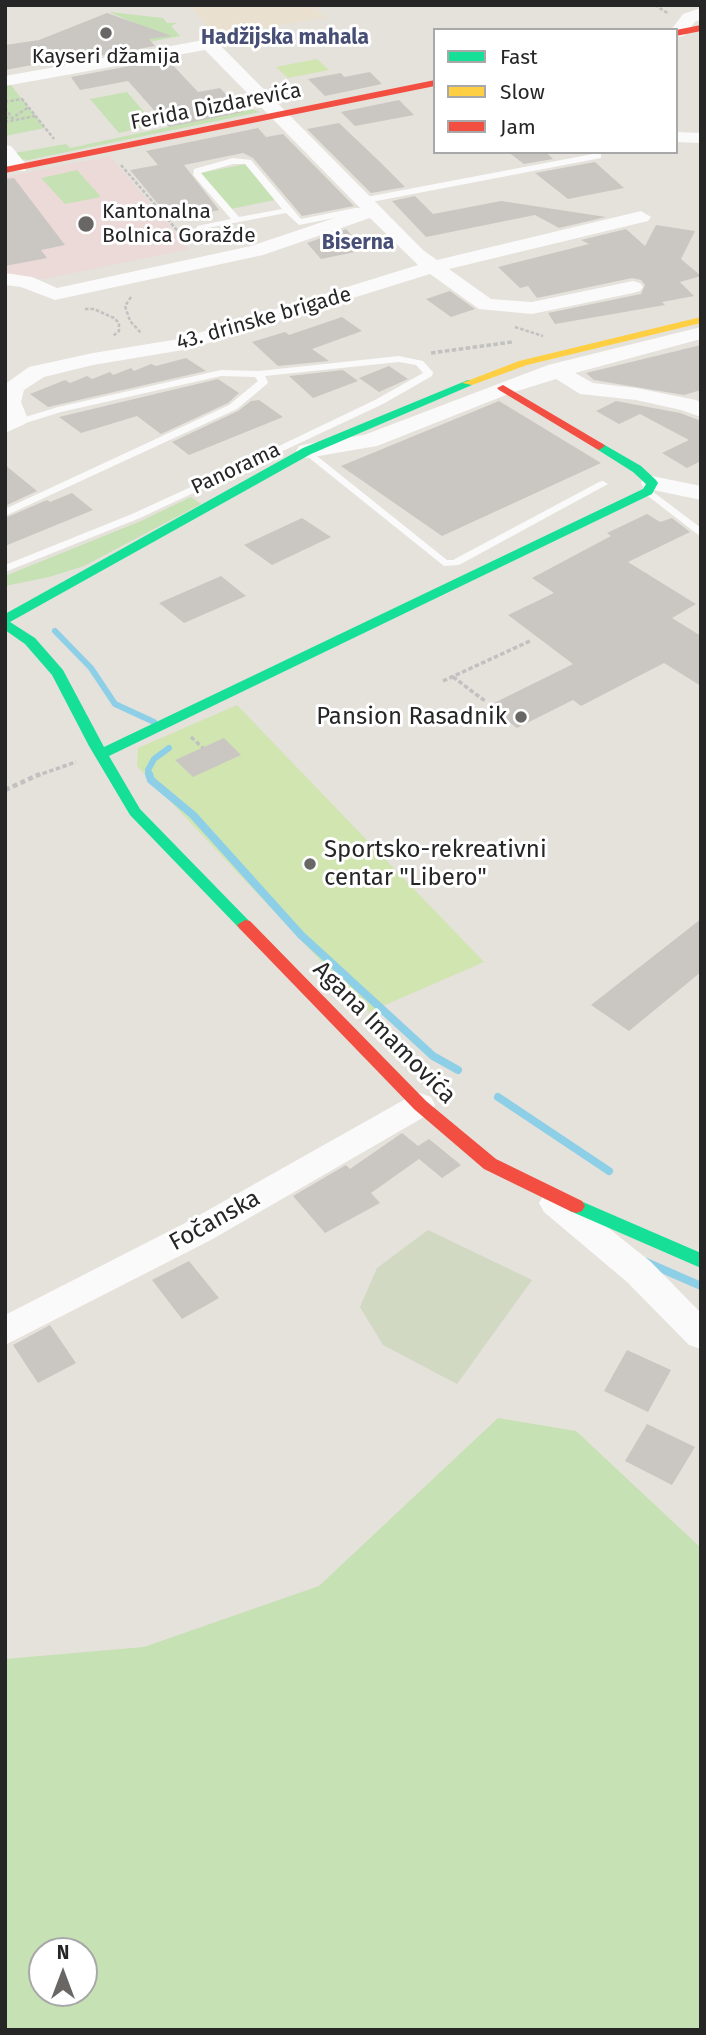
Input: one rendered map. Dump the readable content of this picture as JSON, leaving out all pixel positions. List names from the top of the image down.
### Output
{
  "streets": {
    "street": [
      "Ferida Dizdarevića",
      "43. drinske brigade",
      "Agana Imamovića",
      "Fočanska"
    ],
    "lane": ["Panorama"]
  },
  "crossings": [
    ["Agana Imamovića", "Fočanska"]
  ],
  "districts": ["Hadžijska mahala", "Biserna"],
  "places": [
    "Kayseri džamija",
    "Kantonalna Bolnica Goražde",
    "Pansion Rasadnik",
    "Sportsko-rekreativni centar \"Libero\""
  ],
  "legend": ["Fast", "Slow", "Jam"],
  "north": "top"
}
